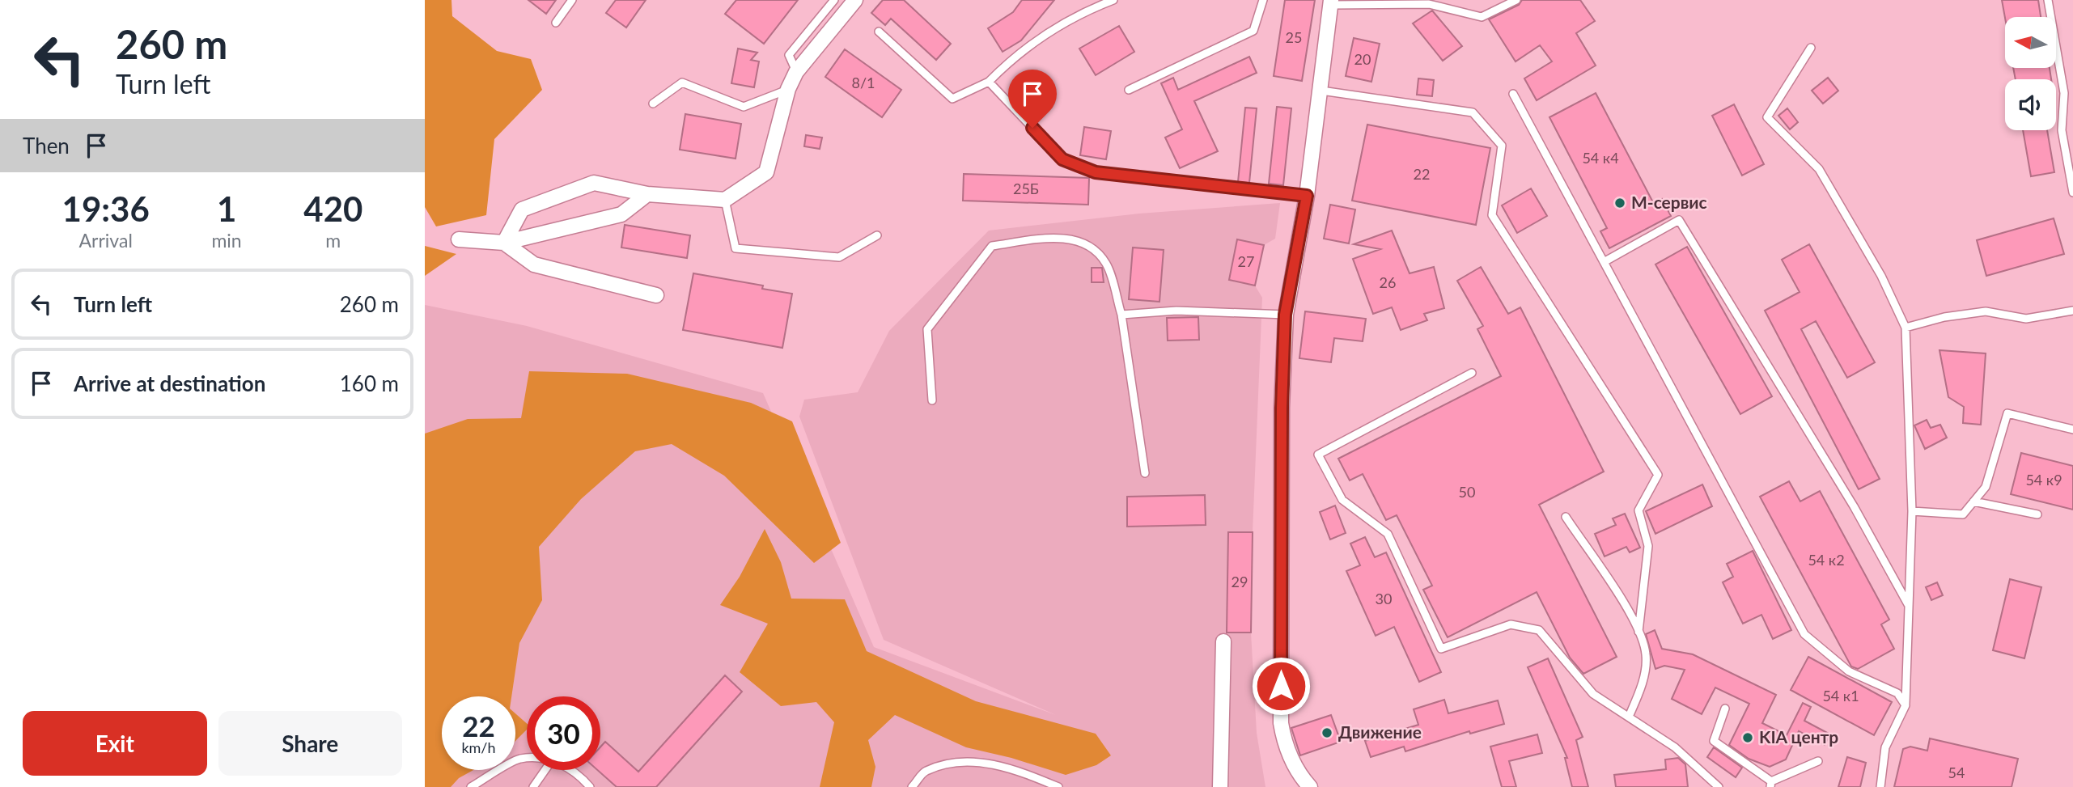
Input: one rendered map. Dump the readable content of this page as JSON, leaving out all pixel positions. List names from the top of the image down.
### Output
{
  "places": ["М-сервис", "Движение", "KIA центр"],
  "house_numbers": [
    "25",
    "20",
    "8/1",
    "54 к4",
    "22",
    "25Б",
    "27",
    "26",
    "54 к9",
    "50",
    "54 к2",
    "29",
    "30",
    "54 к1",
    "54"
  ],
  "north": "left",
  "page": {
    "turn": ["260 m", "Turn left"],
    "then": "Then",
    "eta": [
      "19:36",
      "Arrival",
      "1",
      "min",
      "420",
      "m"
    ],
    "list": [
      {
        "name": "Turn left",
        "value": "260 m"
      },
      {
        "name": "Arrive at destination",
        "value": "160 m"
      }
    ],
    "speed": "22 km/h",
    "limit": "30",
    "buttons": ["Exit", "Share"]
  }
}
